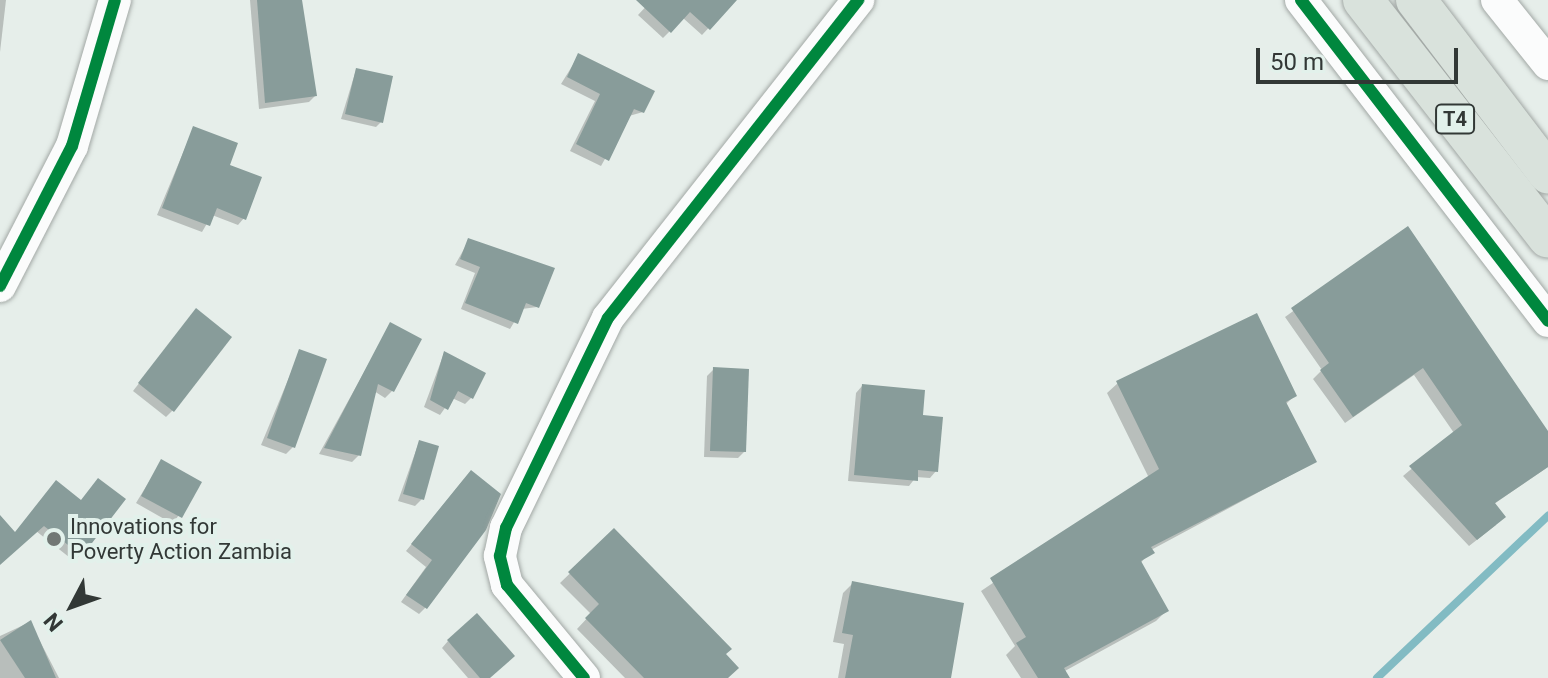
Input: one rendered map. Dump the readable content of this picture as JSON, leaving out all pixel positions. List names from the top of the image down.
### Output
{
  "streets": {
    "main road": ["T4"]
  },
  "places": ["Innovations for Poverty Action Zambia"],
  "scale_bar": "50 m",
  "north": "bottom left"
}
